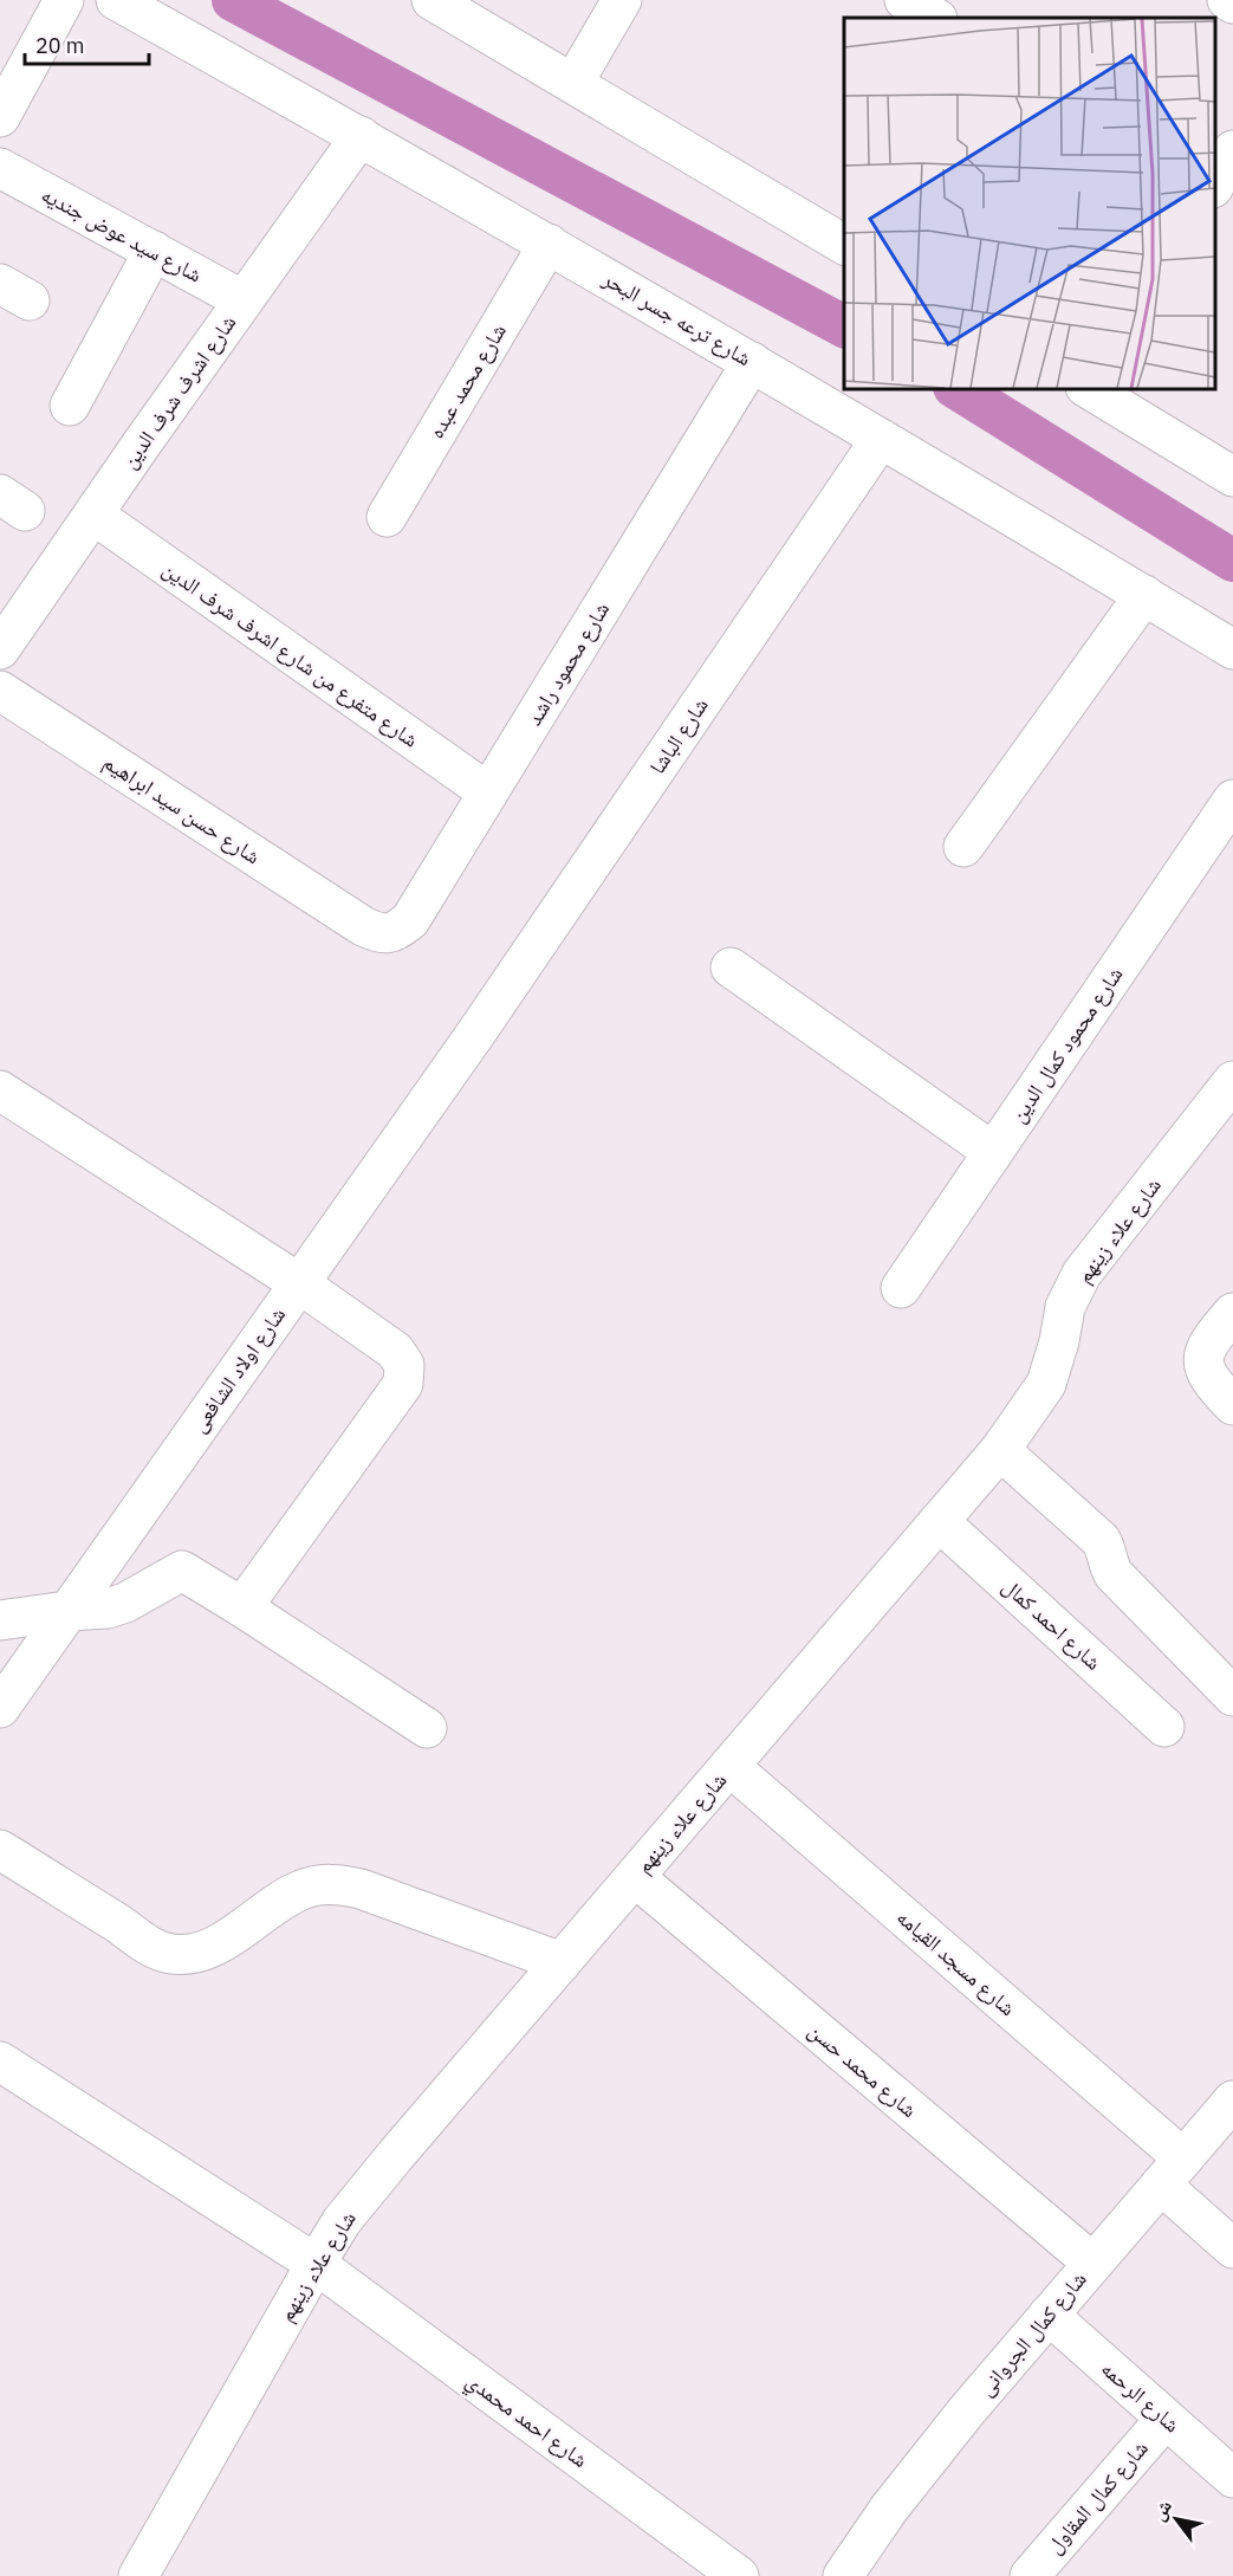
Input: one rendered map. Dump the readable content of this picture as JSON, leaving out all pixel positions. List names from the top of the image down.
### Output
{
  "streets": {
    "street": [
      "شارع سيد عوض جنديه",
      "شارع ترعه جسر البحر",
      "شارع محمد عبده",
      "شارع اشرف شرف الدين",
      "شارع متفرع من شارع اشرف شرف الدين",
      "شارع محمود راشد",
      "شارع الباشا",
      "شارع حسن سيد ابراهيم",
      "شارع محمود كمال الدين",
      "شارع علاء زينهم",
      "شارع اولاد الشافعى",
      "شارع احمد كمال",
      "شارع مسجد القيامه",
      "شارع محمد حسن",
      "شارع كمال الجروانى",
      "شارع الرحمه",
      "شارع احمد محمدي",
      "شارع كمال المقاول"
    ]
  },
  "crossings": [
    ["شارع سيد عوض جنديه", "شارع اشرف شرف الدين"],
    ["شارع ترعه جسر البحر", "شارع محمد عبده"],
    ["شارع ترعه جسر البحر", "شارع اشرف شرف الدين"],
    ["شارع ترعه جسر البحر", "شارع محمود راشد"],
    ["شارع ترعه جسر البحر", "شارع الباشا"],
    ["شارع اشرف شرف الدين", "شارع متفرع من شارع اشرف شرف الدين"],
    ["شارع متفرع من شارع اشرف شرف الدين", "شارع محمود راشد"],
    ["شارع محمود راشد", "شارع حسن سيد ابراهيم"],
    ["شارع الباشا", "شارع اولاد الشافعى"],
    ["شارع علاء زينهم", "شارع احمد كمال"],
    ["شارع علاء زينهم", "شارع مسجد القيامه"],
    ["شارع علاء زينهم", "شارع محمد حسن"],
    ["شارع علاء زينهم", "شارع احمد محمدي"],
    ["شارع مسجد القيامه", "شارع كمال الجروانى"],
    ["شارع محمد حسن", "شارع كمال الجروانى"],
    ["شارع كمال الجروانى", "شارع الرحمه"],
    ["شارع الرحمه", "شارع كمال المقاول"]
  ],
  "scale_bar": "20 m",
  "north": "top left"
}
